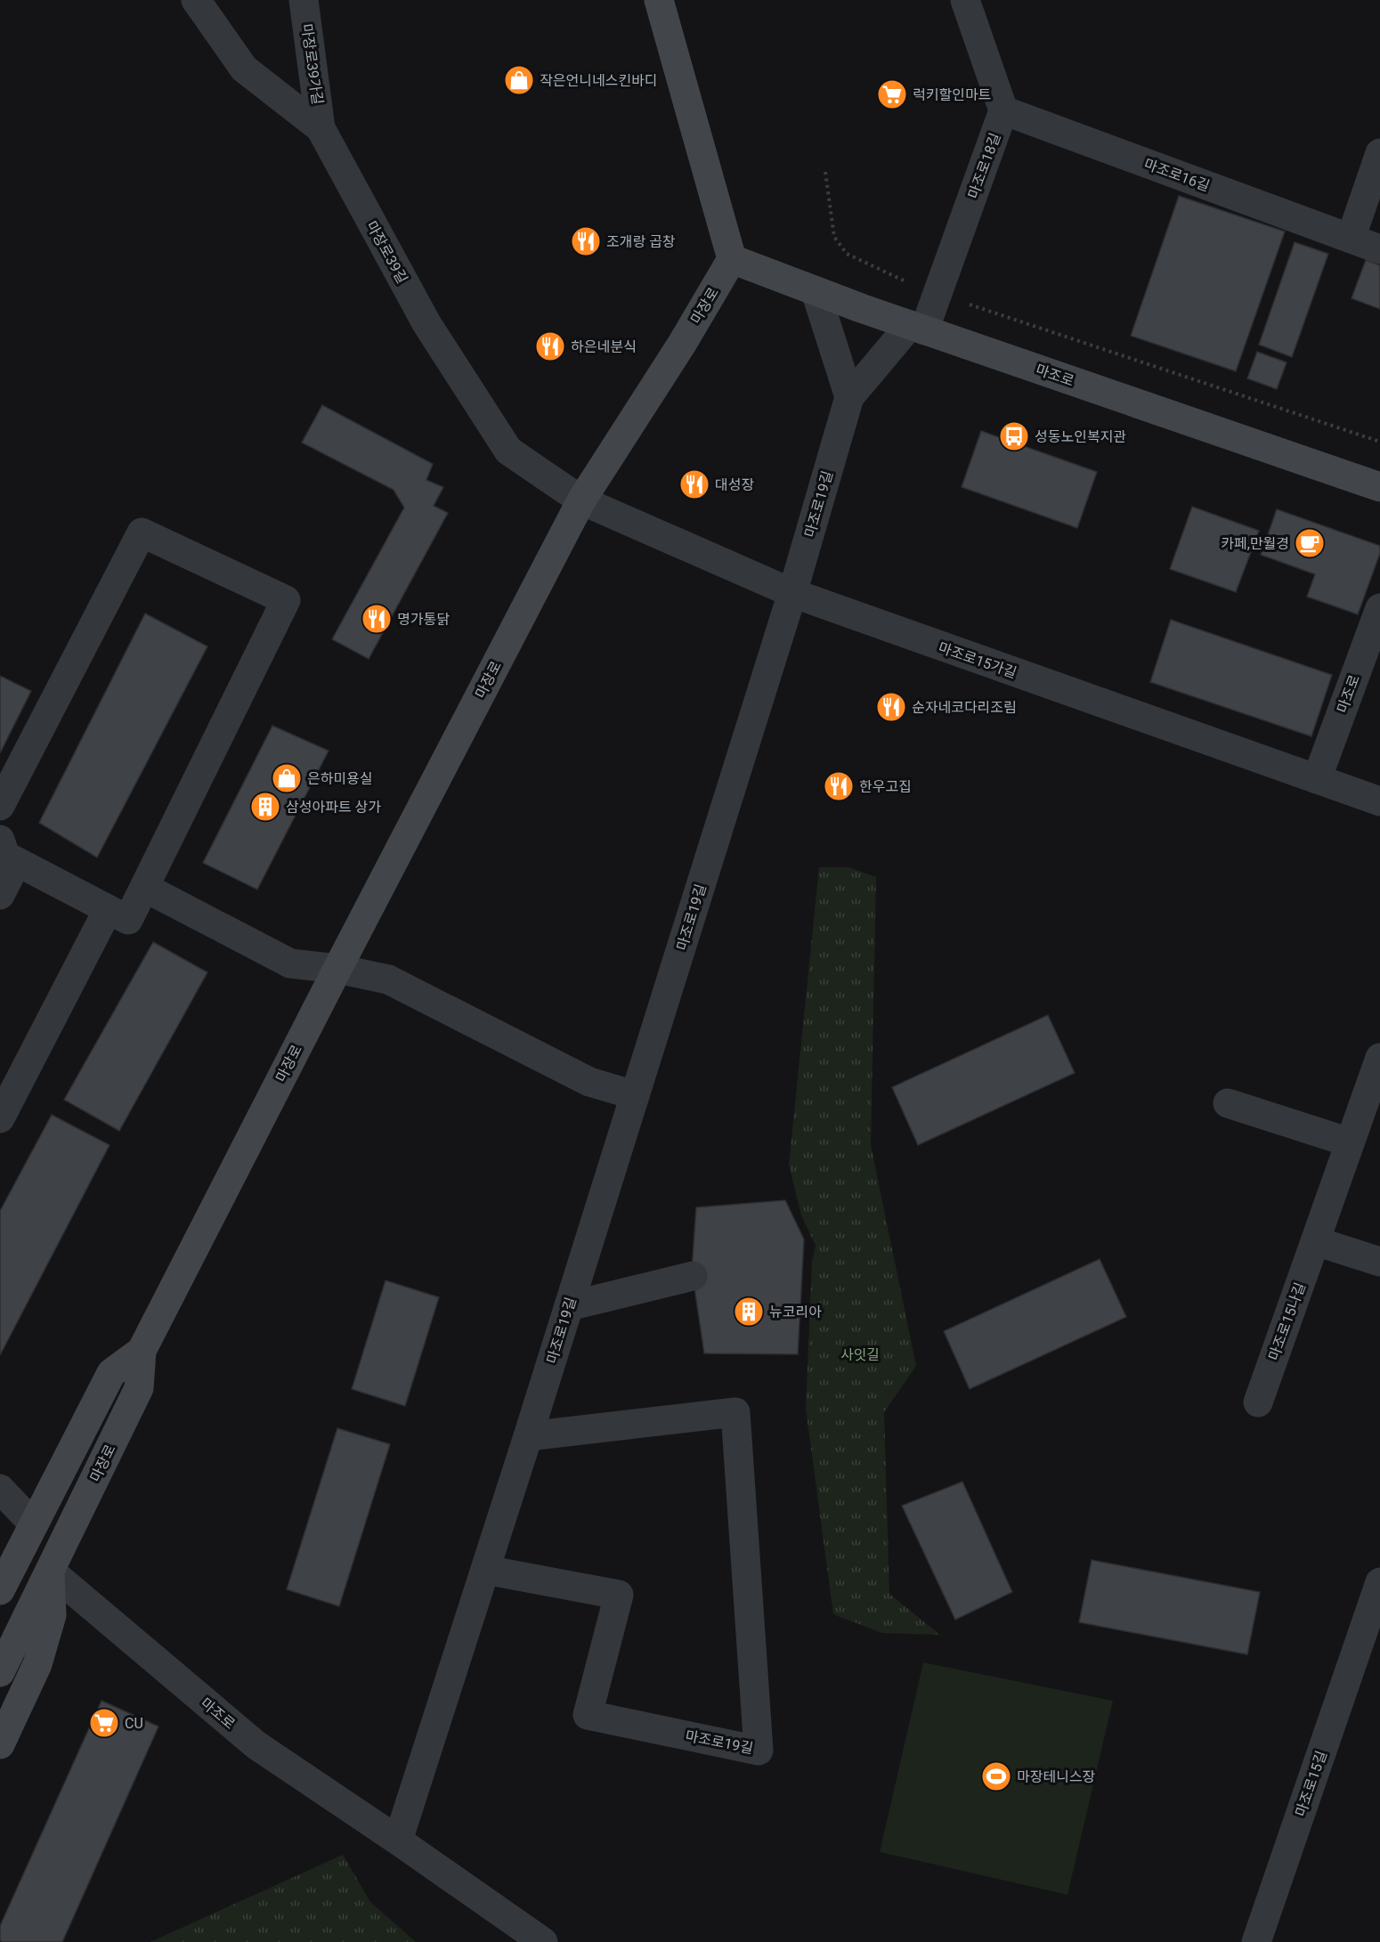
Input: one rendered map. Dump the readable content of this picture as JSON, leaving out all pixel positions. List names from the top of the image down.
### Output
{
  "streets": {
    "main road": ["마장로", "마조로"],
    "street": [
      "마장로39가길",
      "마조로18길",
      "마조로16길",
      "마장로39길",
      "마조로19길",
      "마조로15가길",
      "마조로15나길",
      "마조로15길"
    ]
  },
  "crossings": [
    ["마장로39가길", "마장로39길"],
    ["마조로18길", "마조로16길"],
    ["마조로18길", "마조로"],
    ["마조로18길", "마조로19길"],
    ["마장로39길", "마장로"],
    ["마장로39길", "마조로15가길"],
    ["마장로", "마조로"],
    ["마장로", "마조로15가길"],
    ["마조로", "마조로19길"],
    ["마조로", "마조로15가길"],
    ["마조로19길", "마조로15가길"]
  ],
  "parks": ["사잇길"],
  "places": {
    "shop": ["작은언니네스킨바디", "은하미용실"],
    "supermarket": ["럭키할인마트", "CU"],
    "restaurant": [
      "조개랑 곱창",
      "하은네분식",
      "대성장",
      "명가통닭",
      "순자네코다리조림",
      "한우고집"
    ],
    "bus stop": ["성동노인복지관"],
    "cafe": ["카페,만월경"],
    "building": ["삼성아파트 상가", "뉴코리아"],
    "sports": ["마장테니스장"]
  }
}
